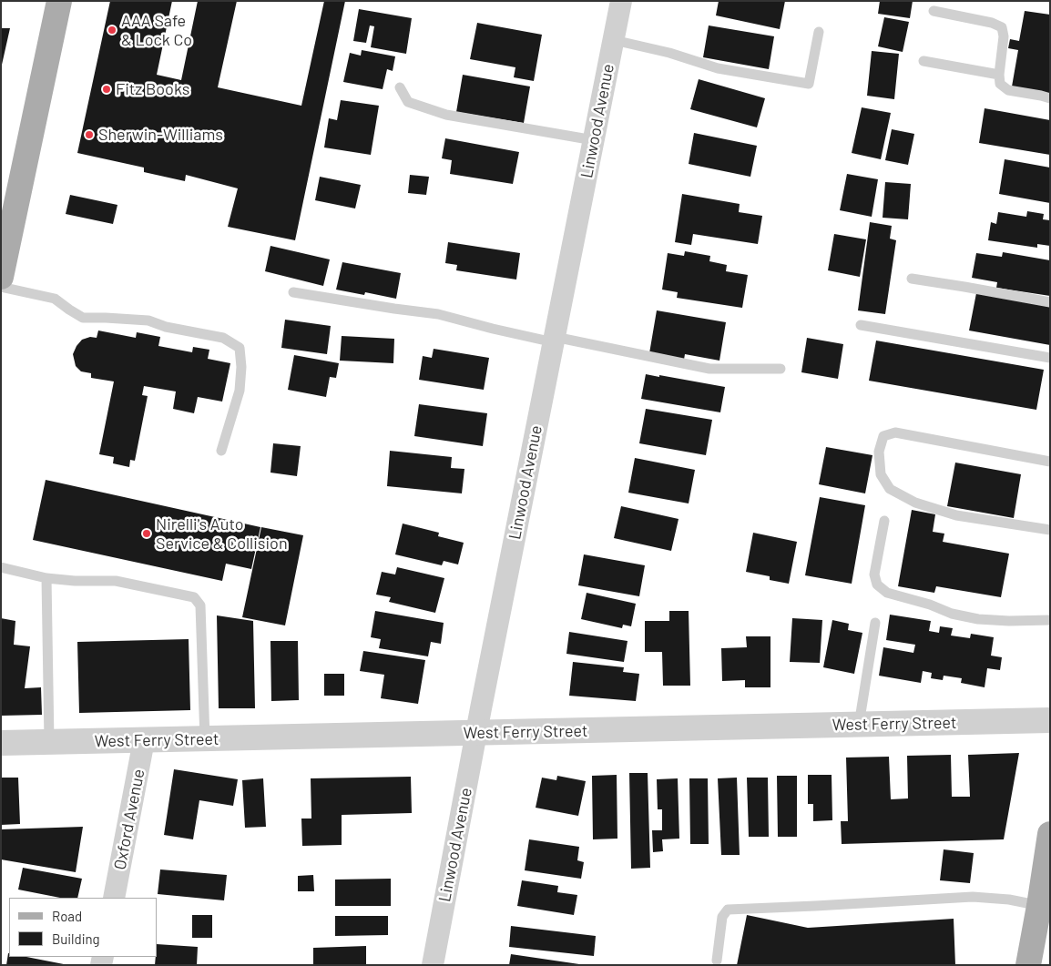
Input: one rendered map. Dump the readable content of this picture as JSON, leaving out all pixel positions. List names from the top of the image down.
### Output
{
  "streets": {
    "street": ["Linwood Avenue", "West Ferry Street", "Oxford Avenue"]
  },
  "crossings": [
    ["Linwood Avenue", "West Ferry Street"],
    ["West Ferry Street", "Oxford Avenue"]
  ],
  "places": [
    "AAA Safe & Lock Co",
    "Fitz Books",
    "Sherwin-Williams",
    "Nirelli's Auto Service & Collision"
  ],
  "legend": ["Road", "Building"]
}
